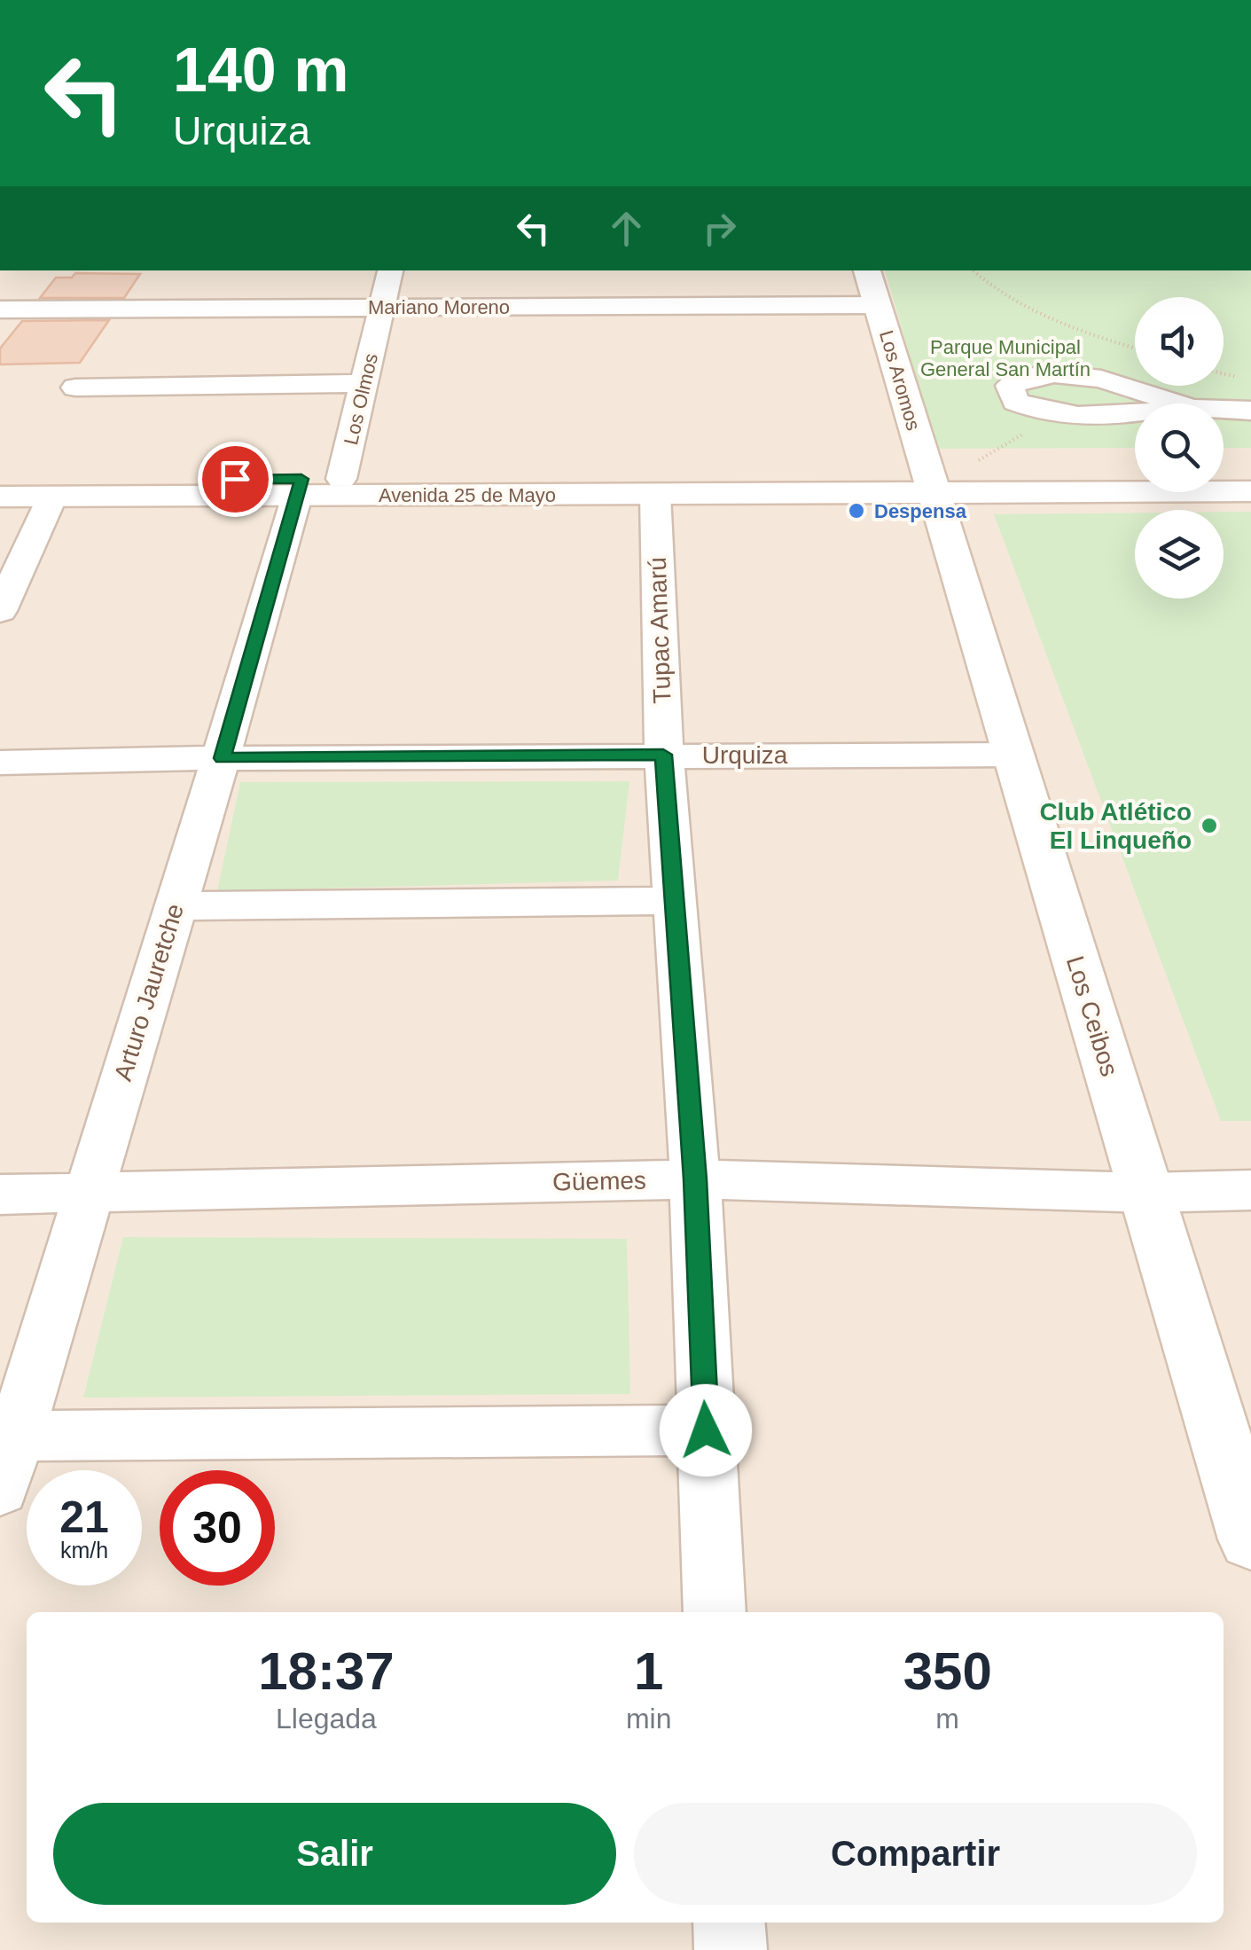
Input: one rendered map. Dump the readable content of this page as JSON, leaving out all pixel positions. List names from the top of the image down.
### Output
{
  "streets": {
    "main road": ["Los Aromos", "Avenida 25 de Mayo", "Los Ceibos"],
    "street": [
      "Mariano Moreno",
      "Los Olmos",
      "Tupac Amarú",
      "Urquiza",
      "Arturo Jauretche",
      "Güemes"
    ]
  },
  "crossings": [
    ["Mariano Moreno", "Los Aromos"],
    ["Mariano Moreno", "Los Olmos"],
    ["Los Aromos", "Avenida 25 de Mayo"],
    ["Los Aromos", "Los Ceibos"],
    ["Los Olmos", "Avenida 25 de Mayo"],
    ["Los Olmos", "Arturo Jauretche"],
    ["Avenida 25 de Mayo", "Tupac Amarú"],
    ["Avenida 25 de Mayo", "Arturo Jauretche"],
    ["Avenida 25 de Mayo", "Los Ceibos"],
    ["Tupac Amarú", "Urquiza"],
    ["Tupac Amarú", "Güemes"],
    ["Urquiza", "Arturo Jauretche"],
    ["Urquiza", "Los Ceibos"],
    ["Arturo Jauretche", "Güemes"],
    ["Los Ceibos", "Güemes"]
  ],
  "parks": ["Parque Municipal General San Martín"],
  "places": ["Despensa", "Club Atlético El Linqueño"],
  "page": {
    "turn": ["140 m", "Urquiza"],
    "speed": "21 km/h",
    "limit": "30",
    "eta": [
      "18:37",
      "Llegada",
      "1",
      "min",
      "350",
      "m"
    ],
    "buttons": ["Salir", "Compartir"]
  }
}
